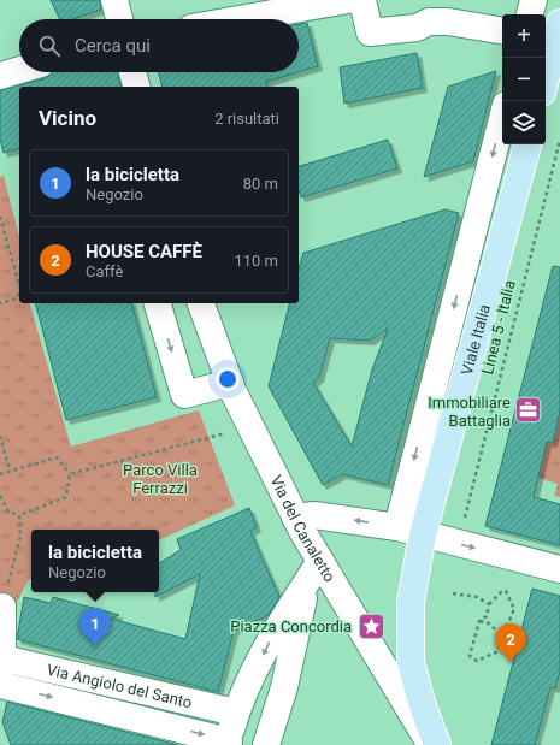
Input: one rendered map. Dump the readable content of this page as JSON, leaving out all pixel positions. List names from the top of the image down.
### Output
{
  "streets": {
    "main road": ["Viale Italia"],
    "street": ["Via del Canaletto", "Via Angiolo del Santo"],
    "path": ["Linea 5 - Italia"]
  },
  "one_way": ["Viale Italia"],
  "parks": ["Parco Villa Ferrazzi"],
  "places": {
    "office": ["Immobiliare Battaglia"],
    "place": ["Piazza Concordia"]
  },
  "page": {
    "map_buttons": ["+", "−"],
    "search": "Cerca qui",
    "heading": ["Vicino", "2 risultati"],
    "list": [
      {
        "mark": "1",
        "name": "la bicicletta",
        "note": "Negozio",
        "value": "80 m"
      },
      {
        "mark": "2",
        "name": "HOUSE CAFFÈ",
        "note": "Caffè",
        "value": "110 m"
      }
    ],
    "popup": ["la bicicletta", "Negozio"],
    "pins": ["1", "2"]
  }
}
